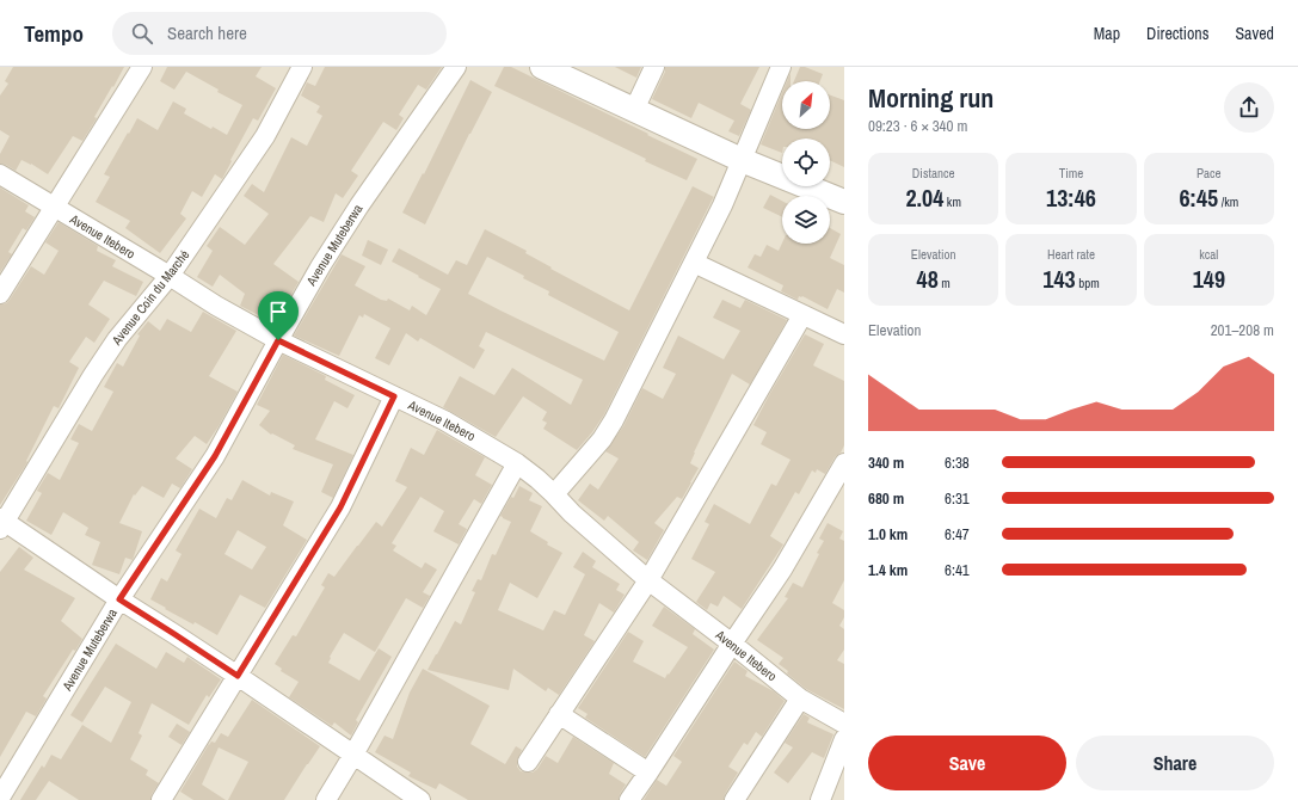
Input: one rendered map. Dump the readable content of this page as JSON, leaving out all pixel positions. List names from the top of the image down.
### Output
{
  "streets": {
    "street": ["Avenue Itebero", "Avenue Muteberwa", "Avenue Coin du Marché"]
  },
  "crossings": [
    ["Avenue Itebero", "Avenue Muteberwa"],
    ["Avenue Itebero", "Avenue Coin du Marché"]
  ],
  "north": "top right",
  "page": {
    "header": "Tempo",
    "search": "Search here",
    "nav": ["Map", "Directions", "Saved"],
    "heading": ["Morning run", "09:23 · 6 × 340 m"],
    "stats": [
      ["Distance", "2.04 km"],
      ["Time", "13:46"],
      ["Pace", "6:45 /km"],
      ["Elevation", "48 m"],
      ["Heart rate", "143 bpm"],
      ["kcal", "149"]
    ],
    "chart": ["Elevation", "201–208 m"],
    "list": [
      {
        "name": "340 m",
        "note": "6:38"
      },
      {
        "name": "680 m",
        "note": "6:31"
      },
      {
        "name": "1.0 km",
        "note": "6:47"
      },
      {
        "name": "1.4 km",
        "note": "6:41"
      }
    ],
    "buttons": ["Save", "Share"]
  }
}
